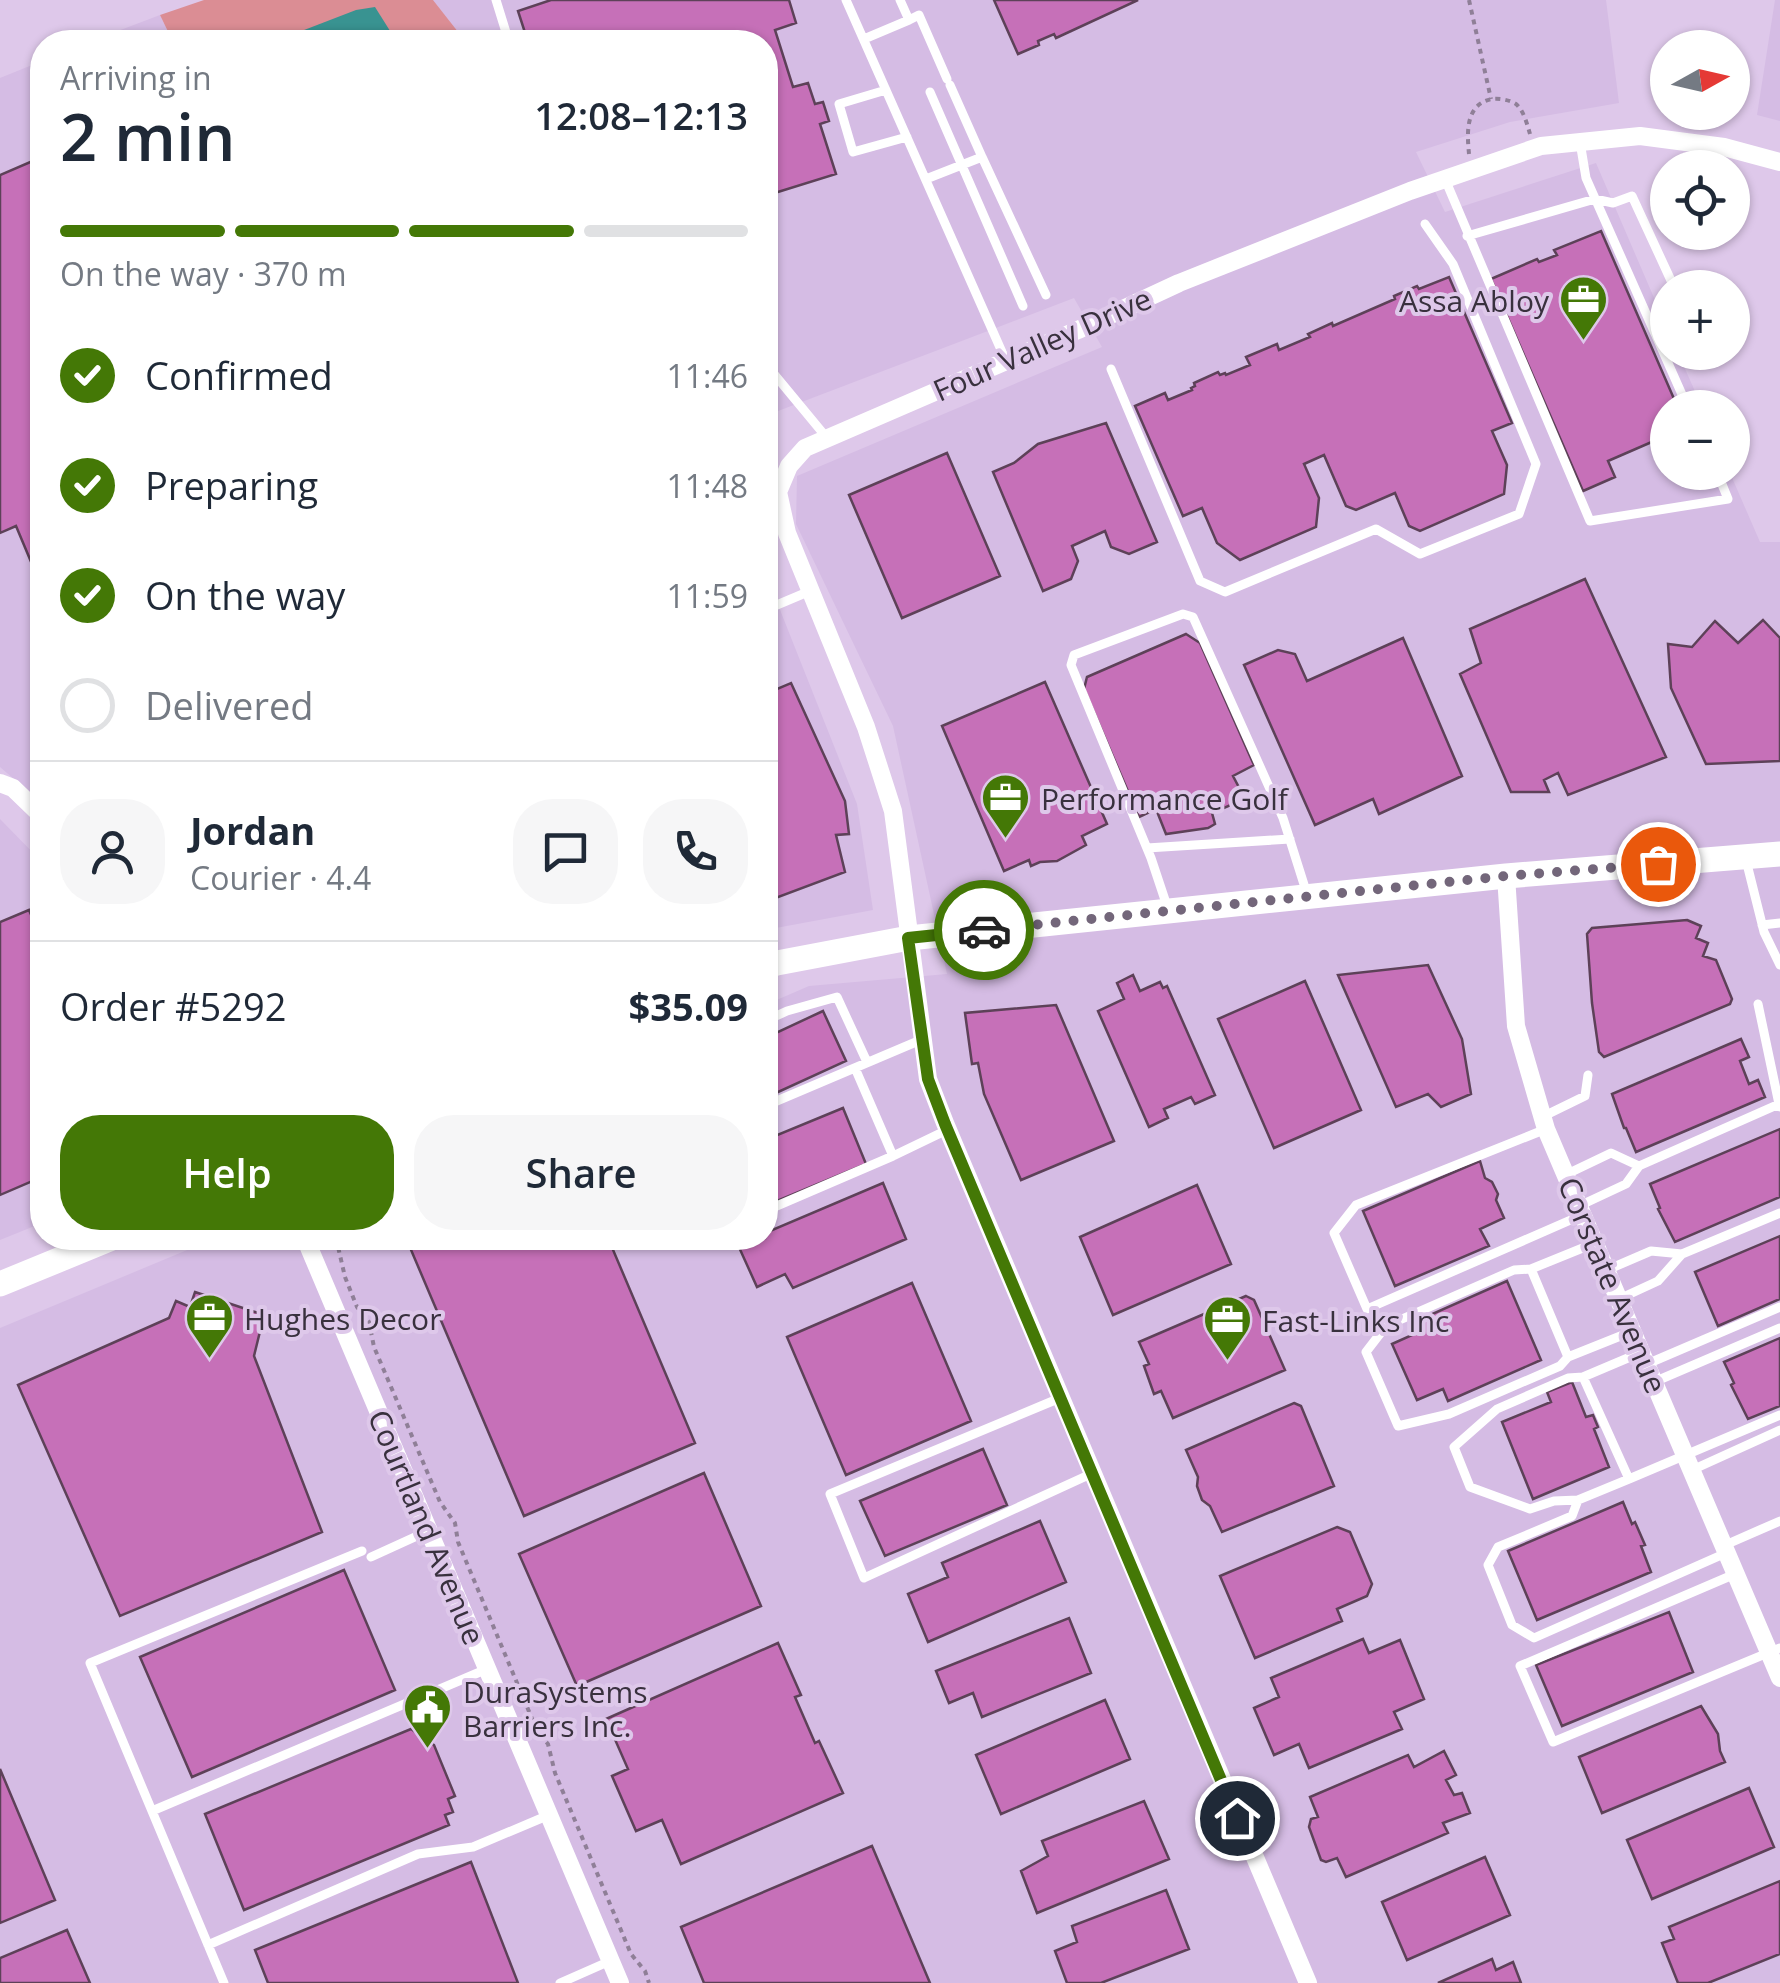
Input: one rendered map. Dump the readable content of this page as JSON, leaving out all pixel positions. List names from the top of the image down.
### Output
{
  "streets": {
    "street": ["Four Valley Drive", "Corstate Avenue", "Courtland Avenue"]
  },
  "places": {
    "office": [
      "Assa Abloy",
      "Performance Golf",
      "Hughes Decor",
      "Fast-Links Inc"
    ],
    "public building": ["DuraSystems Barriers Inc."]
  },
  "north": "right",
  "page": {
    "map_buttons": ["+", "−"],
    "heading": ["2 min", "Arriving in", "12:08–12:13"],
    "panel": [
      "Jordan",
      "Courier · 4.4",
      "Order #5292",
      "$35.09"
    ],
    "bar": "On the way · 370 m",
    "list": [
      ["Confirmed", "11:46"],
      ["Preparing", "11:48"],
      ["On the way", "11:59"],
      "Delivered"
    ],
    "buttons": ["Help", "Share"]
  }
}
